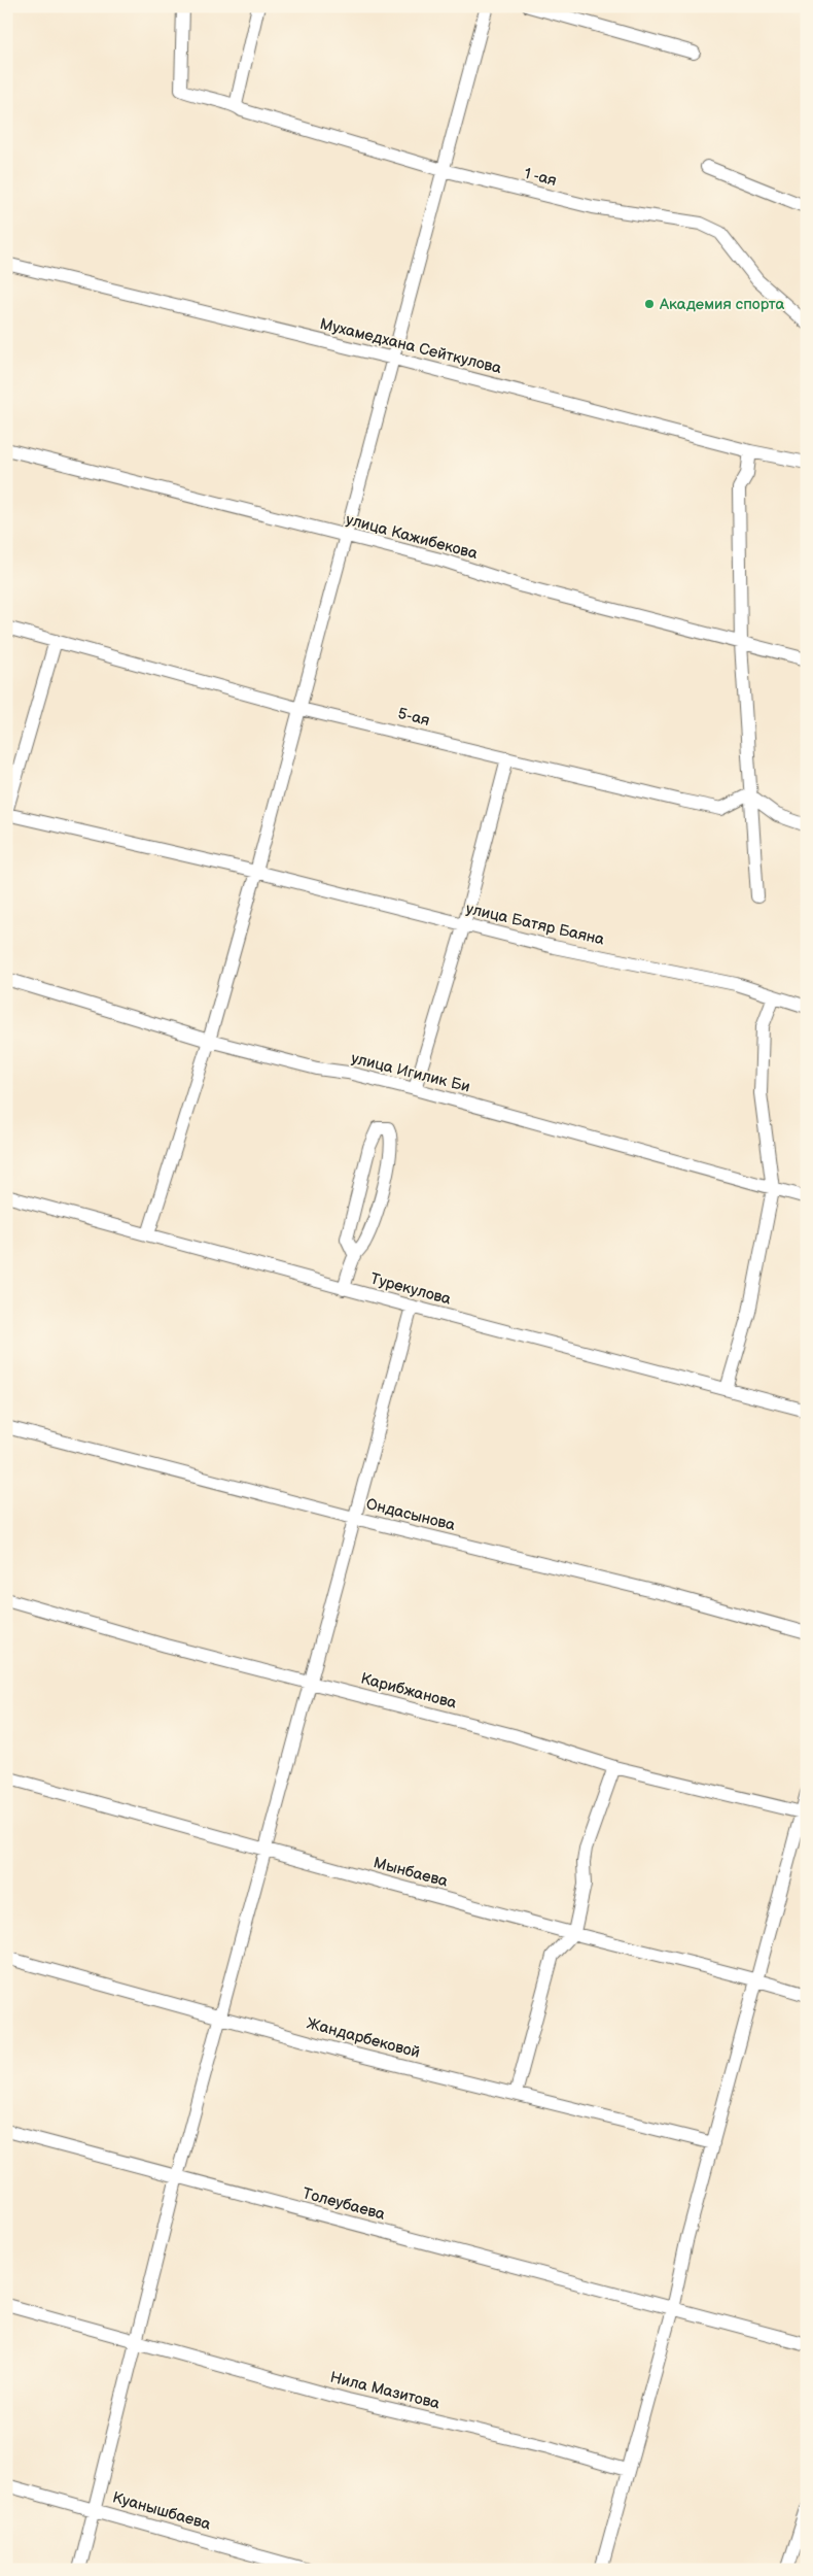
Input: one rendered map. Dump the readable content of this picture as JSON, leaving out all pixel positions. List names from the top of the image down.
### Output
{
  "streets": {
    "street": [
      "1 -ая",
      "Мухамедхана Сейткулова",
      "улица Кажибекова",
      "5-ая",
      "улица Батяр Баяна",
      "улица Игилик Би",
      "Турекулова",
      "Ондасынова",
      "Карибжанова",
      "Мынбаева",
      "Жандарбековой",
      "Толеубаева",
      "Нила Мазитова",
      "Куанышбаева"
    ]
  },
  "places": ["Академия спорта"]
}
